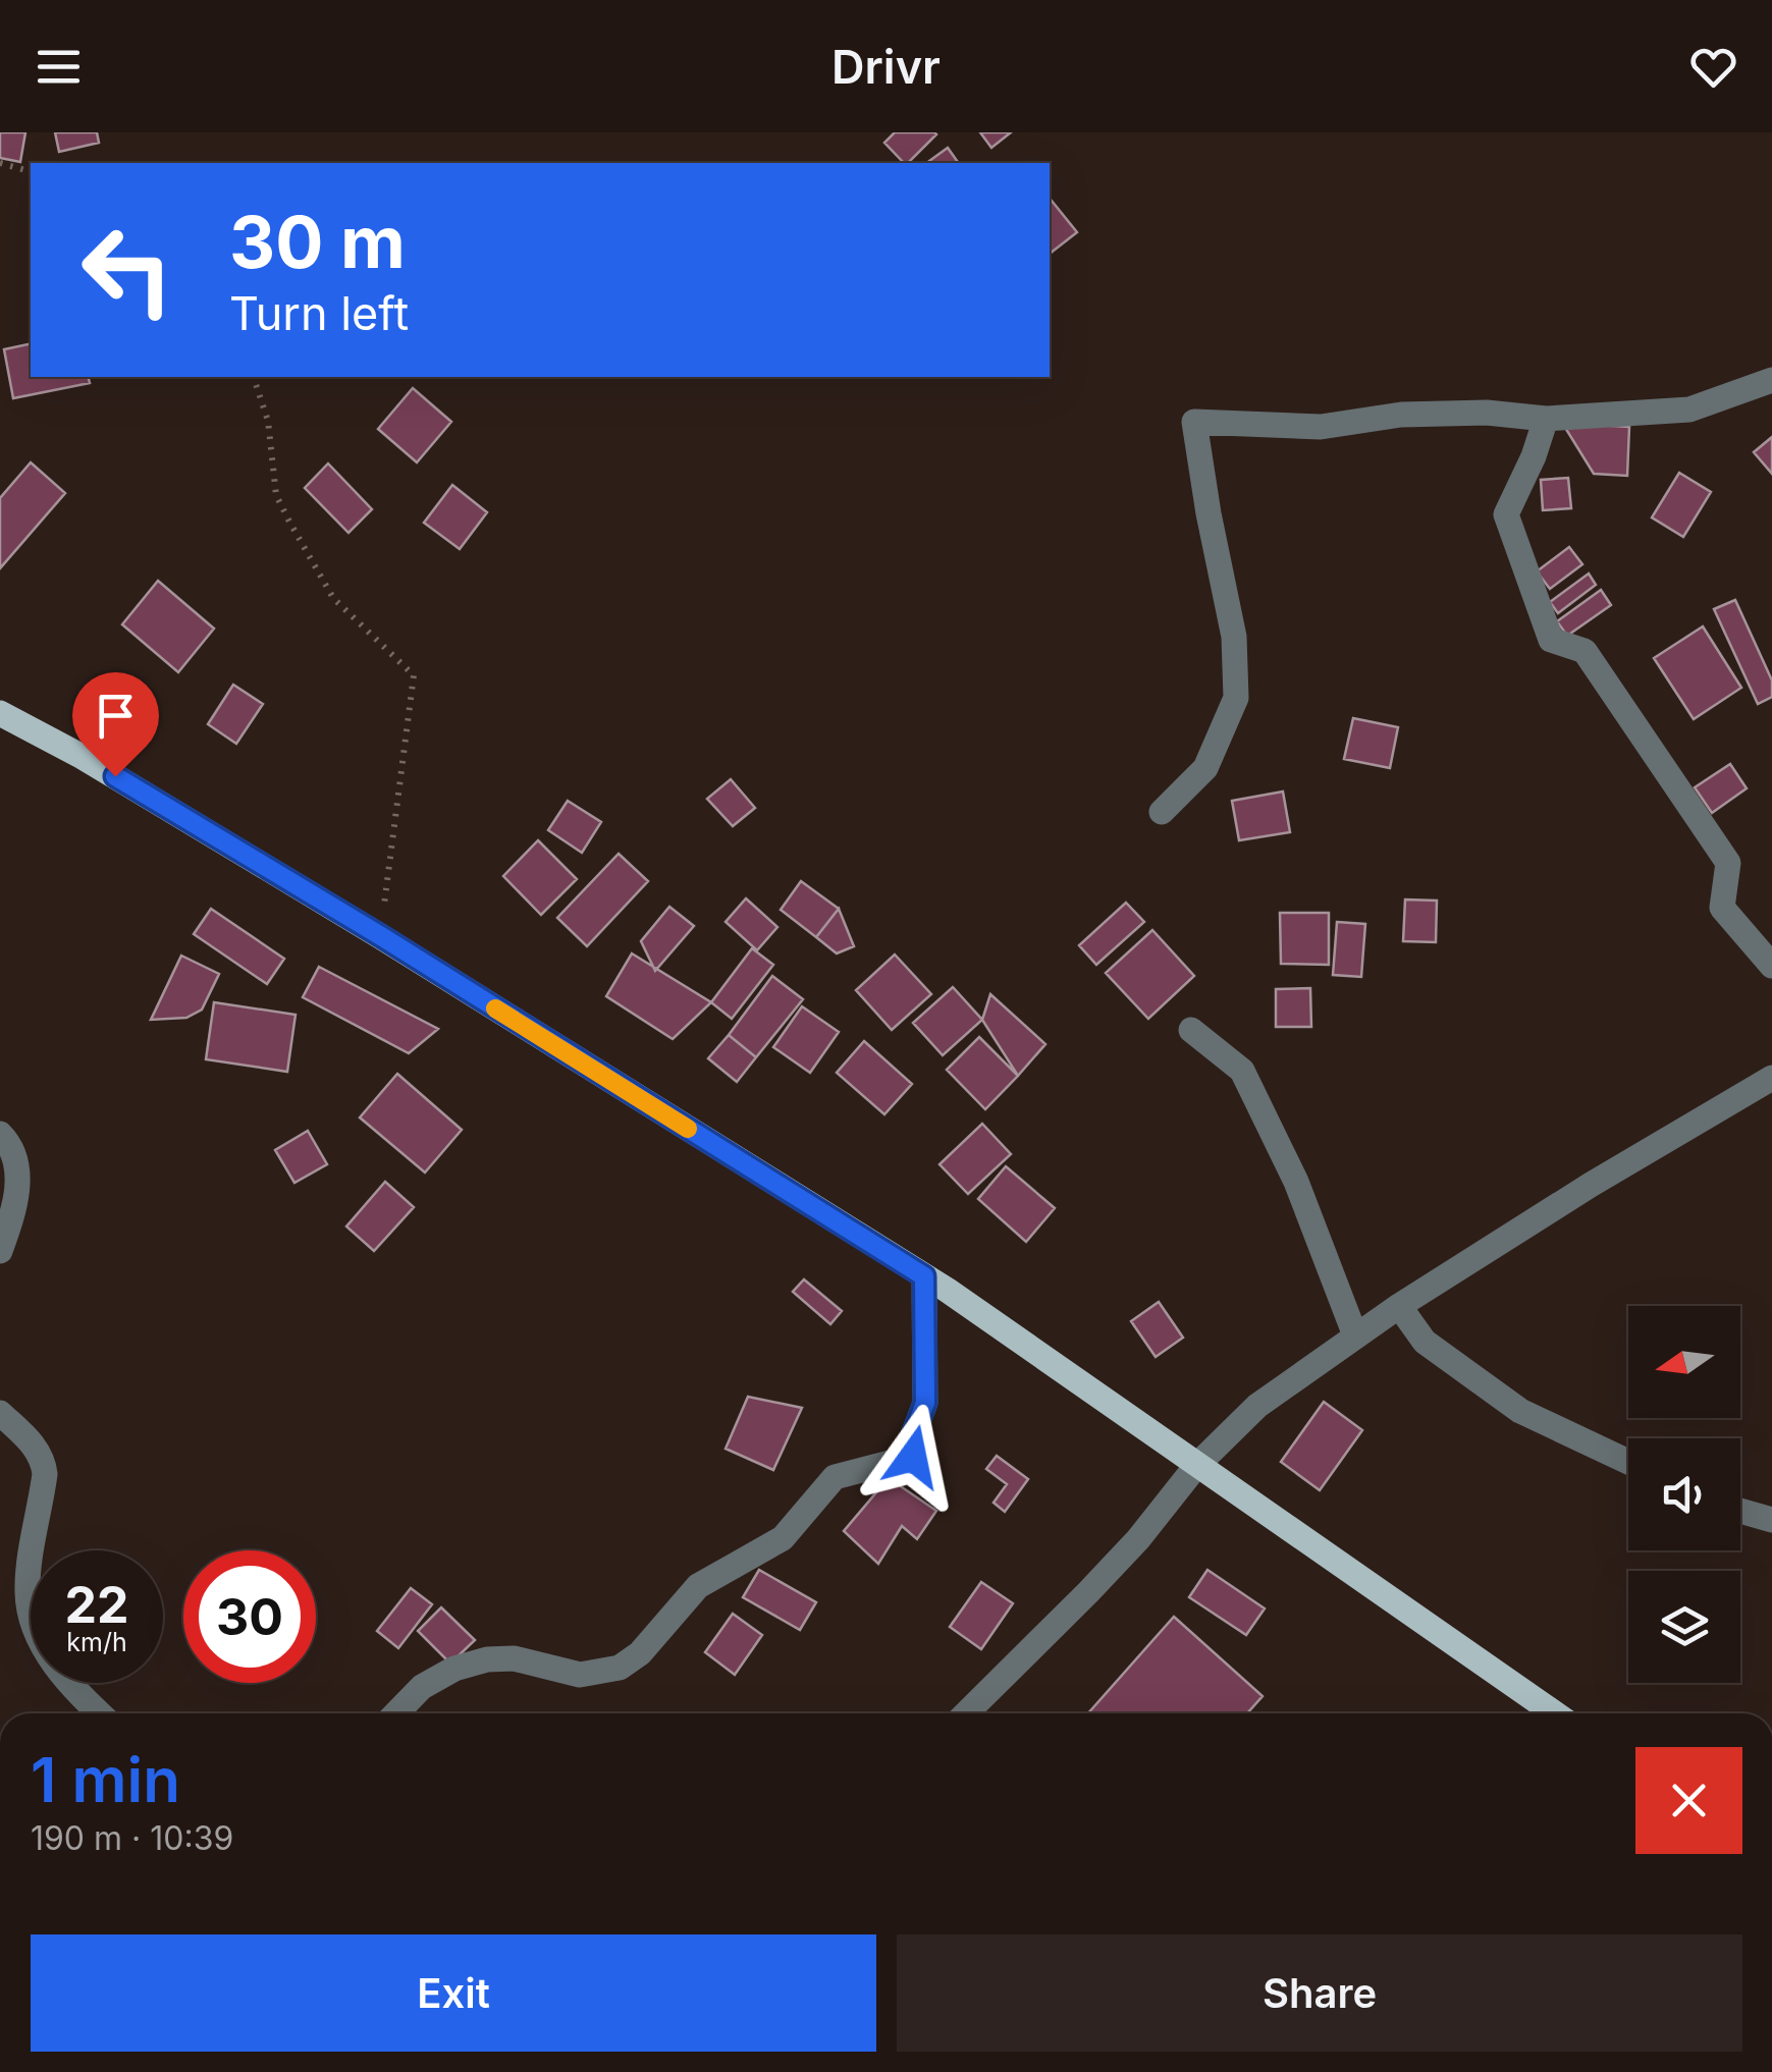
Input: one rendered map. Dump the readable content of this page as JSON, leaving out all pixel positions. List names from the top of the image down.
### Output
{
  "north": "left",
  "page": {
    "header": "Drivr",
    "turn": ["30 m", "Turn left"],
    "speed": "22 km/h",
    "limit": "30",
    "heading": ["1 min", "190 m · 10:39"],
    "buttons": ["Exit", "Share"]
  }
}
